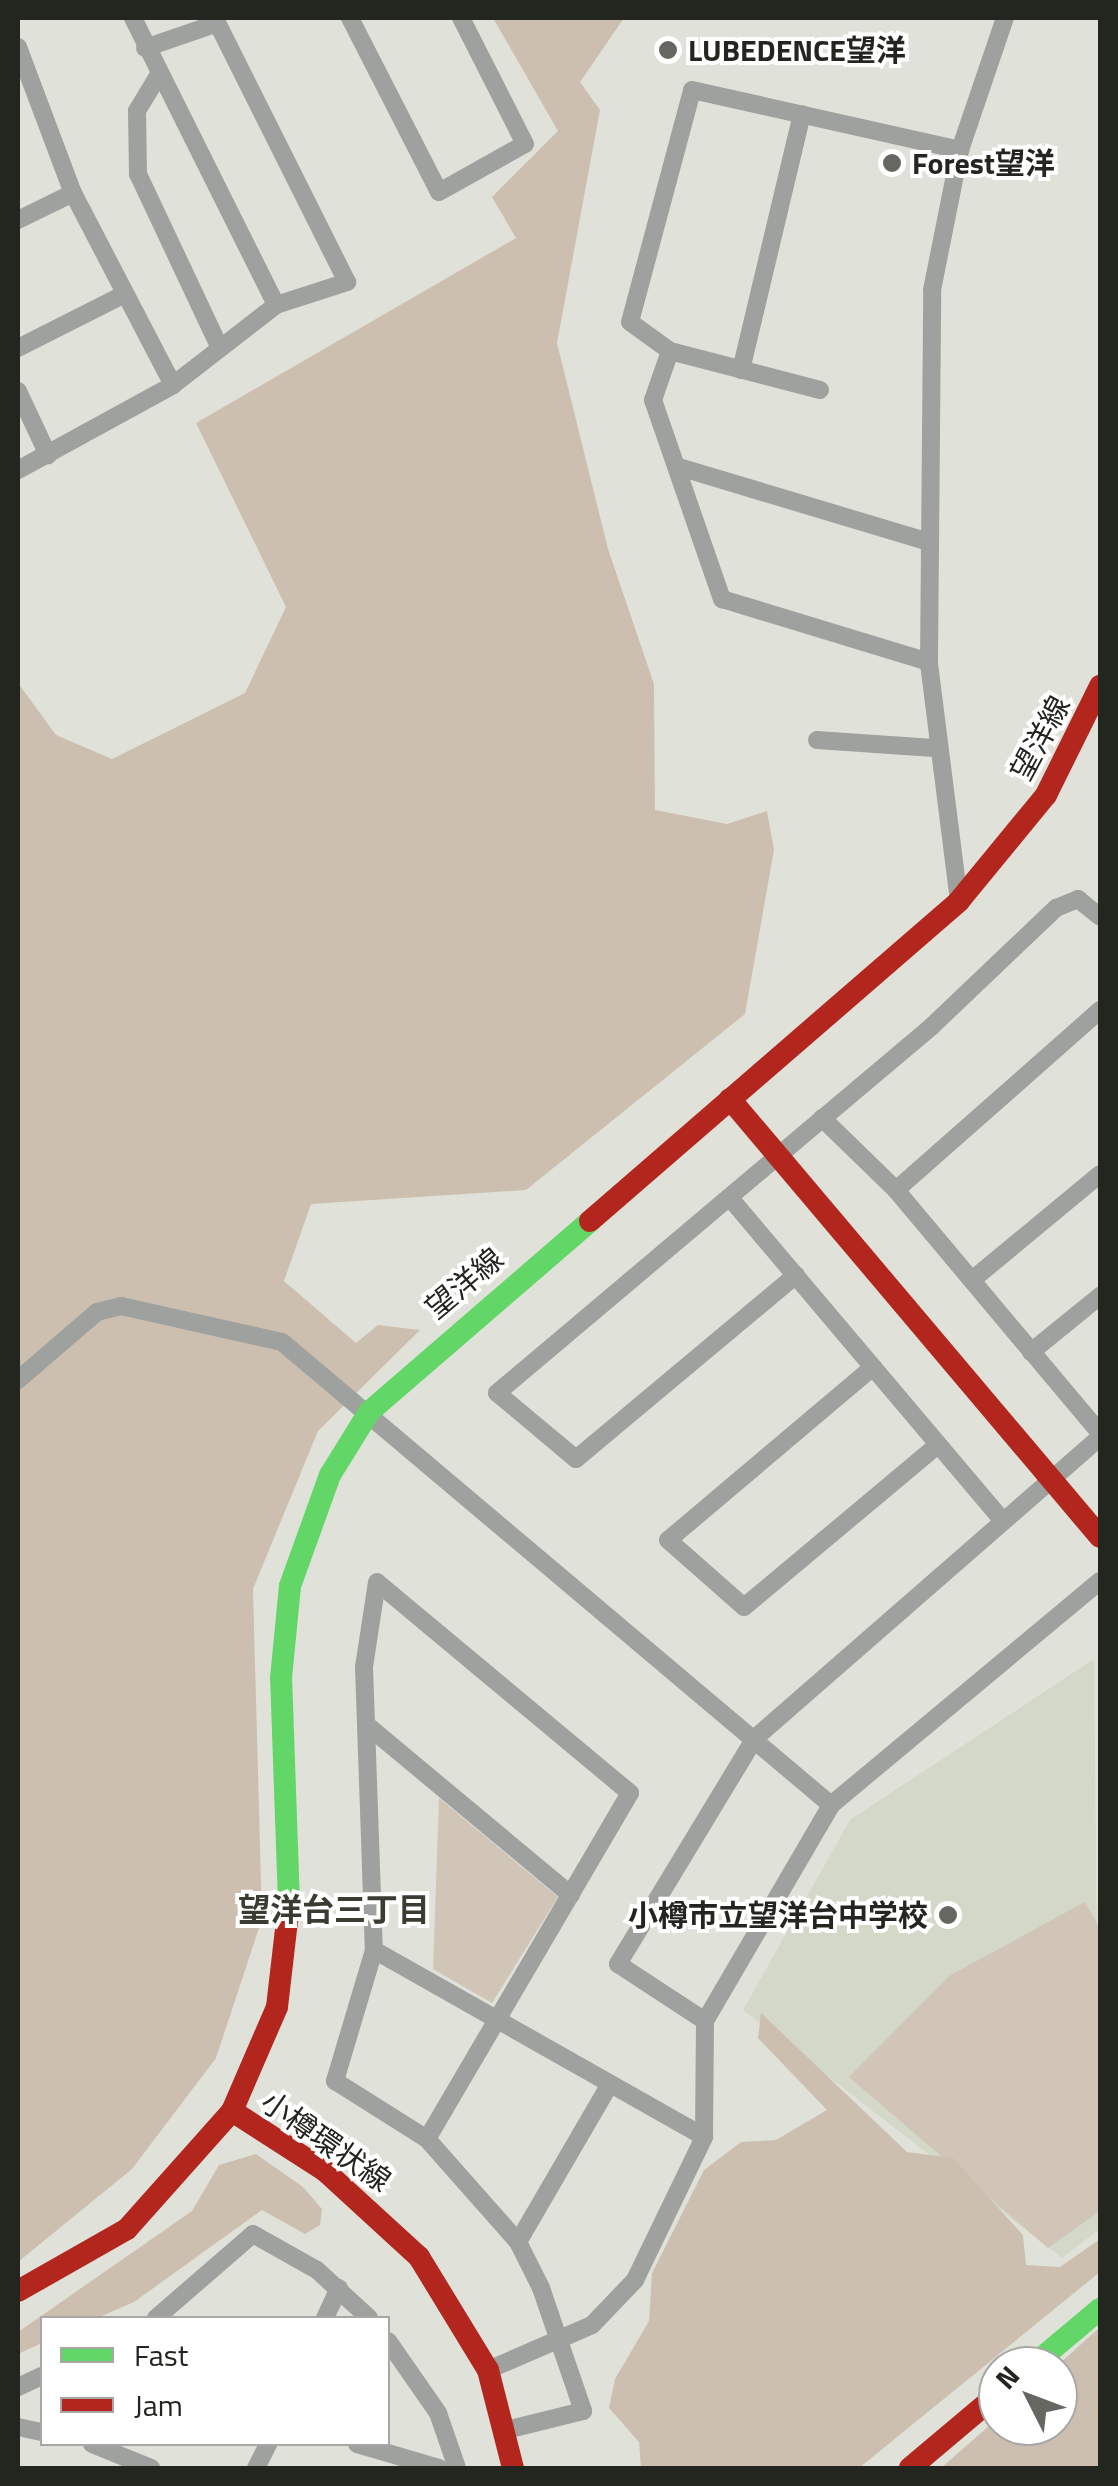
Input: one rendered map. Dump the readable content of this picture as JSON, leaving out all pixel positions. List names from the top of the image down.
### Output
{
  "streets": {
    "street": ["望洋線", "小樽環状線"]
  },
  "crossings": [
    ["望洋線", "小樽環状線"]
  ],
  "districts": ["望洋台三丁目"],
  "places": ["LUBEDENCE望洋", "Forest望洋", "小樽市立望洋台中学校"],
  "legend": ["Fast", "Jam"],
  "north": "top left"
}
